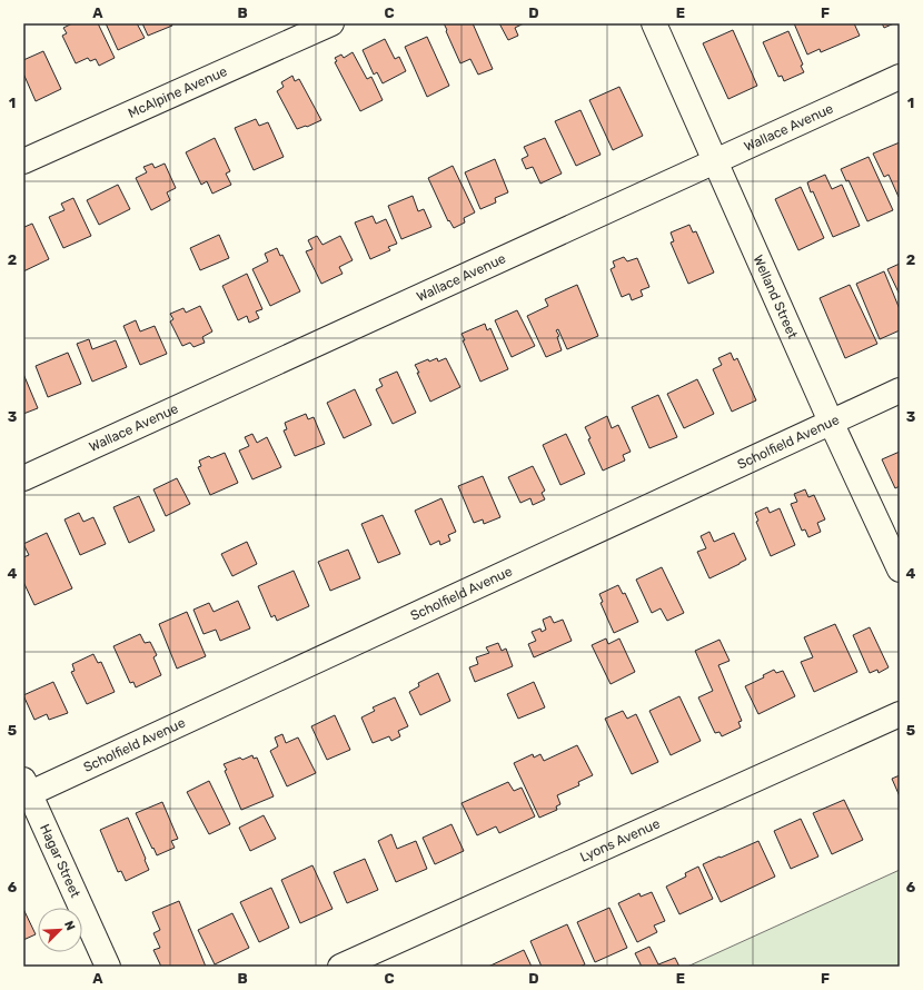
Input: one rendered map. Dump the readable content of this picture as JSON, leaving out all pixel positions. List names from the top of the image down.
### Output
{
  "streets": {
    "street": [
      "McAlpine Avenue",
      "Wallace Avenue",
      "Welland Street",
      "Scholfield Avenue",
      "Lyons Avenue",
      "Hagar Street"
    ]
  },
  "crossings": [
    ["Wallace Avenue", "Welland Street"],
    ["Welland Street", "Scholfield Avenue"],
    ["Scholfield Avenue", "Hagar Street"]
  ],
  "north": "top right",
  "grid": {
    "columns": [
      "A",
      "B",
      "C",
      "D",
      "E",
      "F"
    ],
    "rows": [
      "1",
      "2",
      "3",
      "4",
      "5",
      "6"
    ]
  }
}
